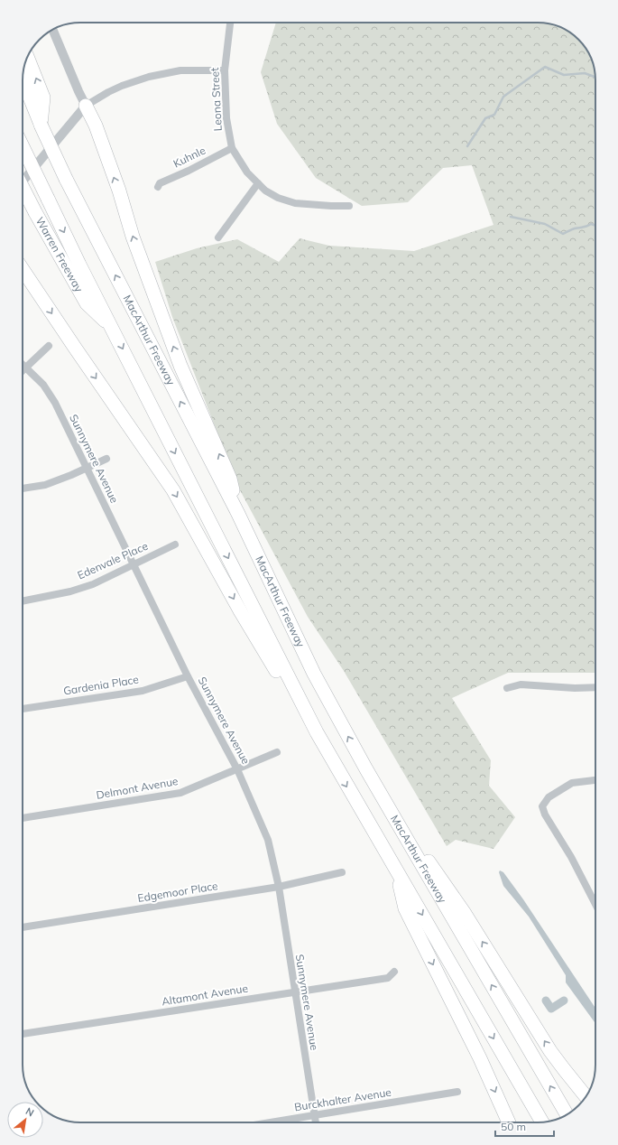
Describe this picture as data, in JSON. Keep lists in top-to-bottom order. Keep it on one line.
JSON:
{"streets":{"highway":["Warren Freeway","MacArthur Freeway"],"street":["Leona Street","Kuhnle","Sunnymere Avenue","Edenvale Place","Gardenia Place","Delmont Avenue","Edgemoor Place","Altamont Avenue","Burckhalter Avenue"]},"crossings":[["Leona Street","Kuhnle"],["Sunnymere Avenue","Edenvale Place"],["Sunnymere Avenue","Gardenia Place"],["Sunnymere Avenue","Delmont Avenue"],["Sunnymere Avenue","Edgemoor Place"],["Sunnymere Avenue","Altamont Avenue"],["Sunnymere Avenue","Burckhalter Avenue"]],"scale_bar":"50 m","north":"top right"}
